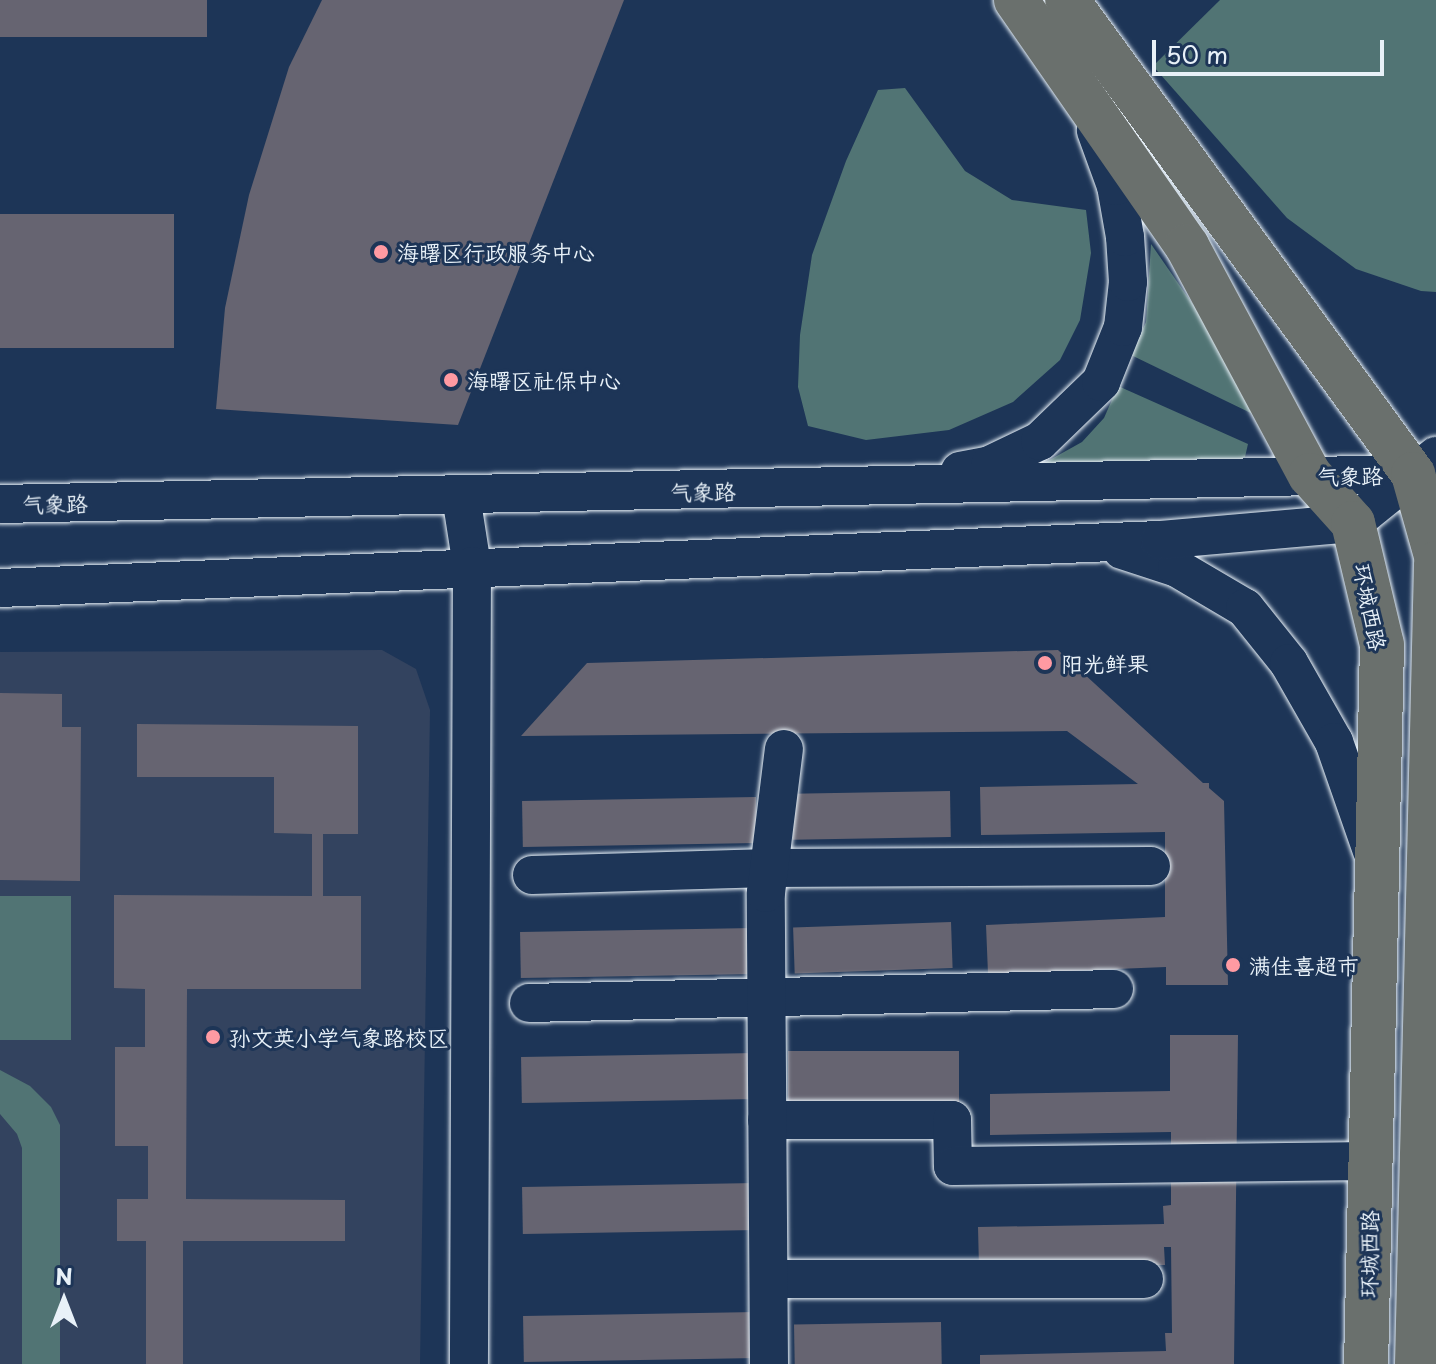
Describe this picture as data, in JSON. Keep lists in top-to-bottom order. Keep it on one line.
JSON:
{"streets":{"main road":["环城西路"],"street":["气象路"]},"crossings":[["气象路","环城西路"]],"places":["海曙区行政服务中心","海曙区社保中心","阳光鲜果","满佳喜超市","孙文英小学气象路校区"],"scale_bar":"50 m","north":"top"}
